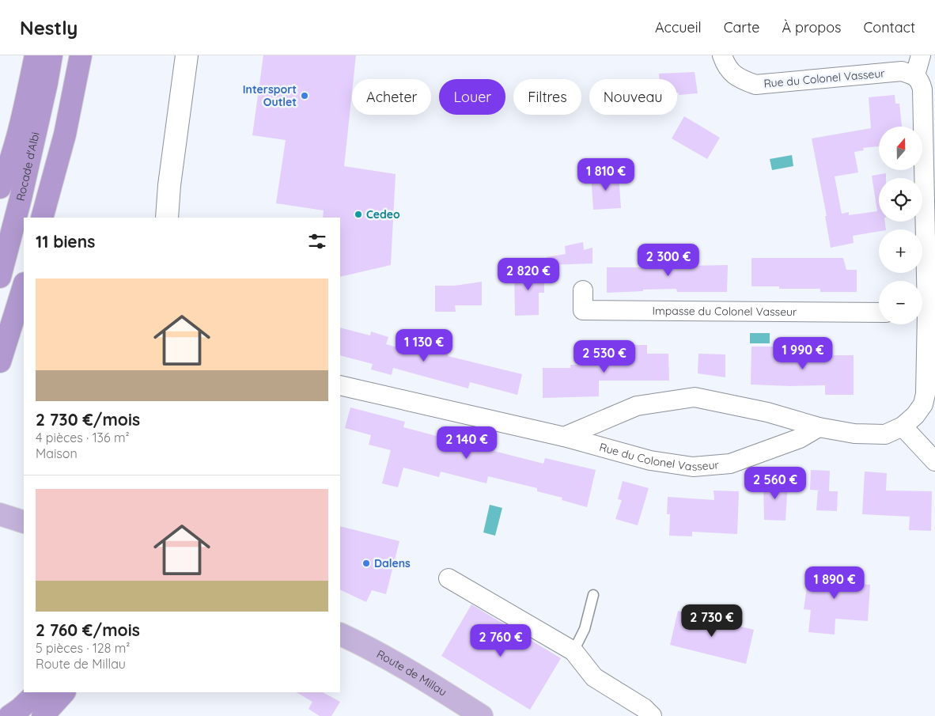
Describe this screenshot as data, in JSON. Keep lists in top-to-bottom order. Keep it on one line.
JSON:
{"streets":{"highway":["Rocade d'Albi"],"main road":["Route de Millau"],"street":["Rue du Colonel Vasseur","Impasse du Colonel Vasseur"]},"places":["Intersport Outlet","Cedeo","Dalens"],"north":"top","page":{"header":"Nestly","nav":["Accueil","Carte","À propos","Contact"],"chip":["Acheter","Louer","Filtres","Nouveau"],"map_buttons":["+","−"],"price":["1 810 €","2 300 €","2 820 €","1 130 €","1 990 €","2 530 €","2 140 €","2 560 €","1 890 €","2 730 €","2 760 €"],"heading":"11 biens","list":[{"name":"2 730 €/mois","note":"4 pièces · 136 m² · Maison"},{"name":"2 760 €/mois","note":"5 pièces · 128 m² · Route de Millau"}]}}
